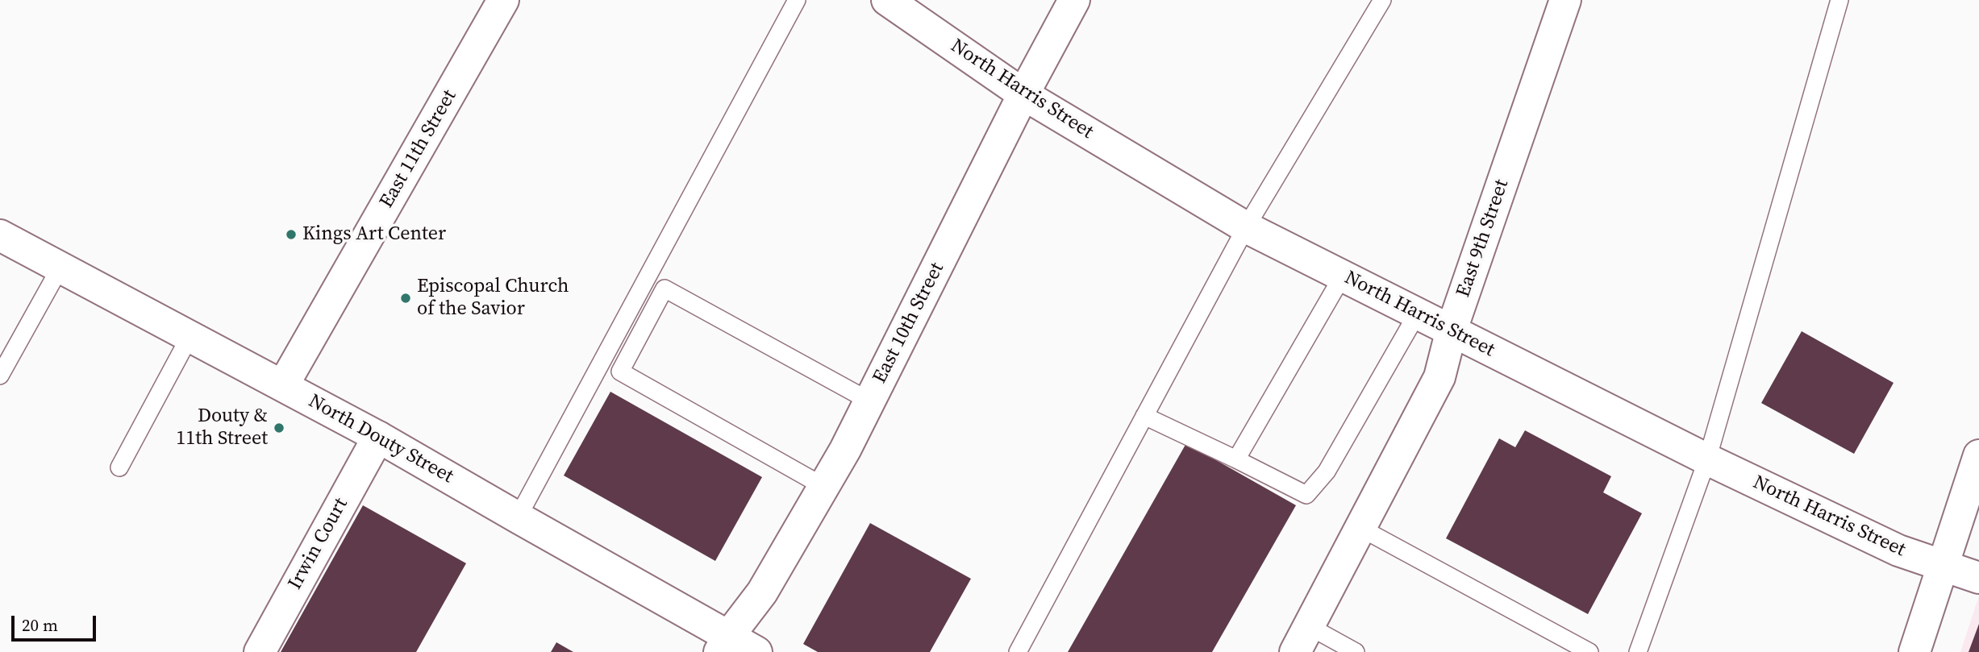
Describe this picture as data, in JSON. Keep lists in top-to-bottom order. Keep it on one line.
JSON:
{"streets":{"street":["North Harris Street","East 11th Street","East 9th Street","East 10th Street","North Douty Street","Irwin Court"]},"crossings":[["North Harris Street","East 9th Street"],["North Harris Street","East 10th Street"],["East 11th Street","North Douty Street"],["East 10th Street","North Douty Street"],["North Douty Street","Irwin Court"]],"places":["Kings Art Center","Episcopal Church of the Savior","Douty & 11th Street"],"scale_bar":"20 m"}
